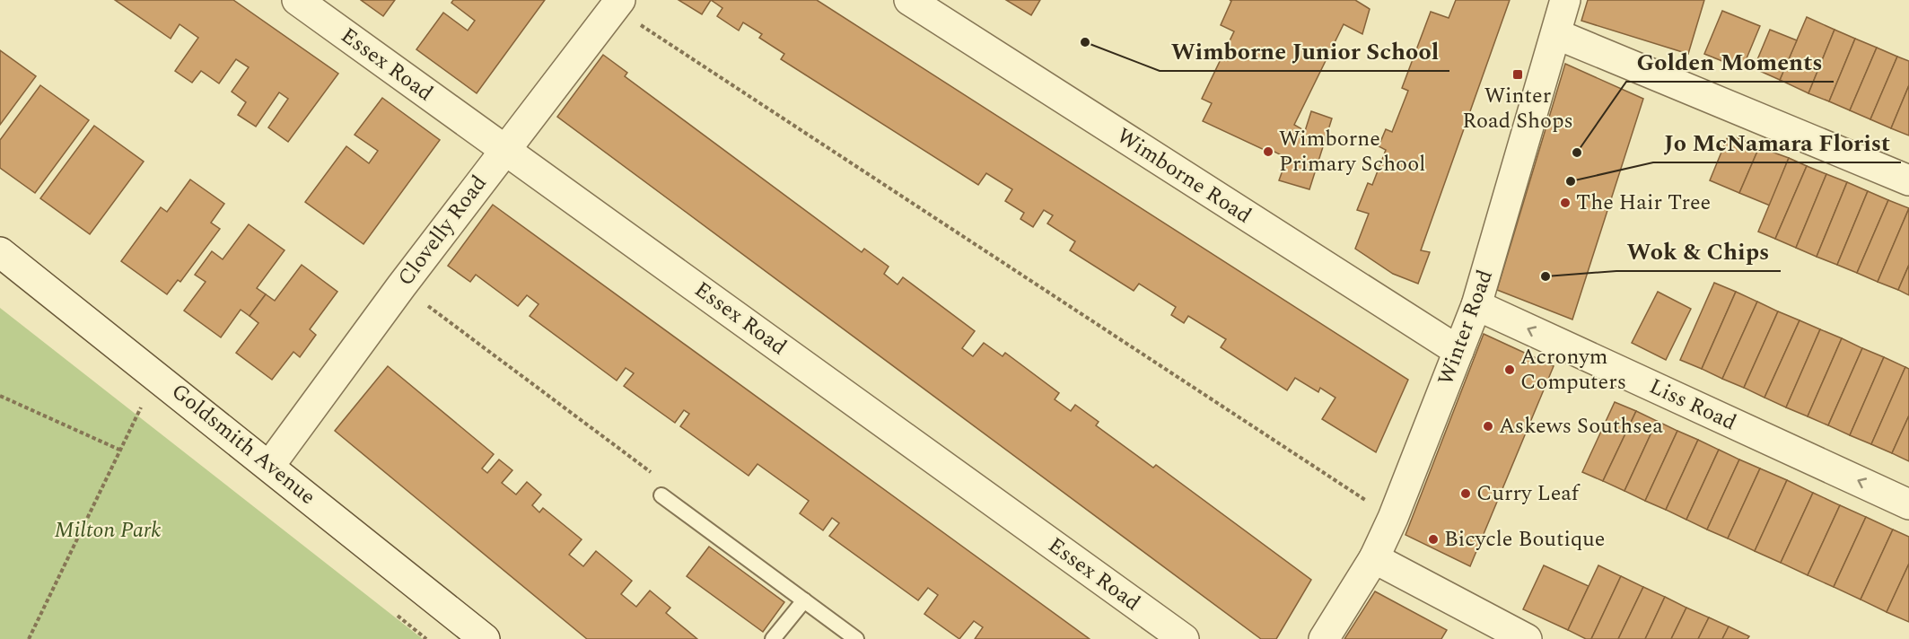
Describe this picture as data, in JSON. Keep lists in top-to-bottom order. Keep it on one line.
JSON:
{"streets":{"street":["Essex Road","Wimborne Road","Clovelly Road","Winter Road","Liss Road","Goldsmith Avenue"]},"crossings":[["Essex Road","Clovelly Road"],["Wimborne Road","Winter Road"],["Clovelly Road","Goldsmith Avenue"],["Winter Road","Liss Road"]],"one_way":["Liss Road"],"parks":["Milton Park"],"places":{"other":["Wimborne Junior School","Wimborne Primary School","Golden Moments","Jo McNamara Florist","The Hair Tree","Wok & Chips","Acronym Computers","Askews Southsea","Curry Leaf","Bicycle Boutique"],"transit":["Winter Road Shops"]}}
